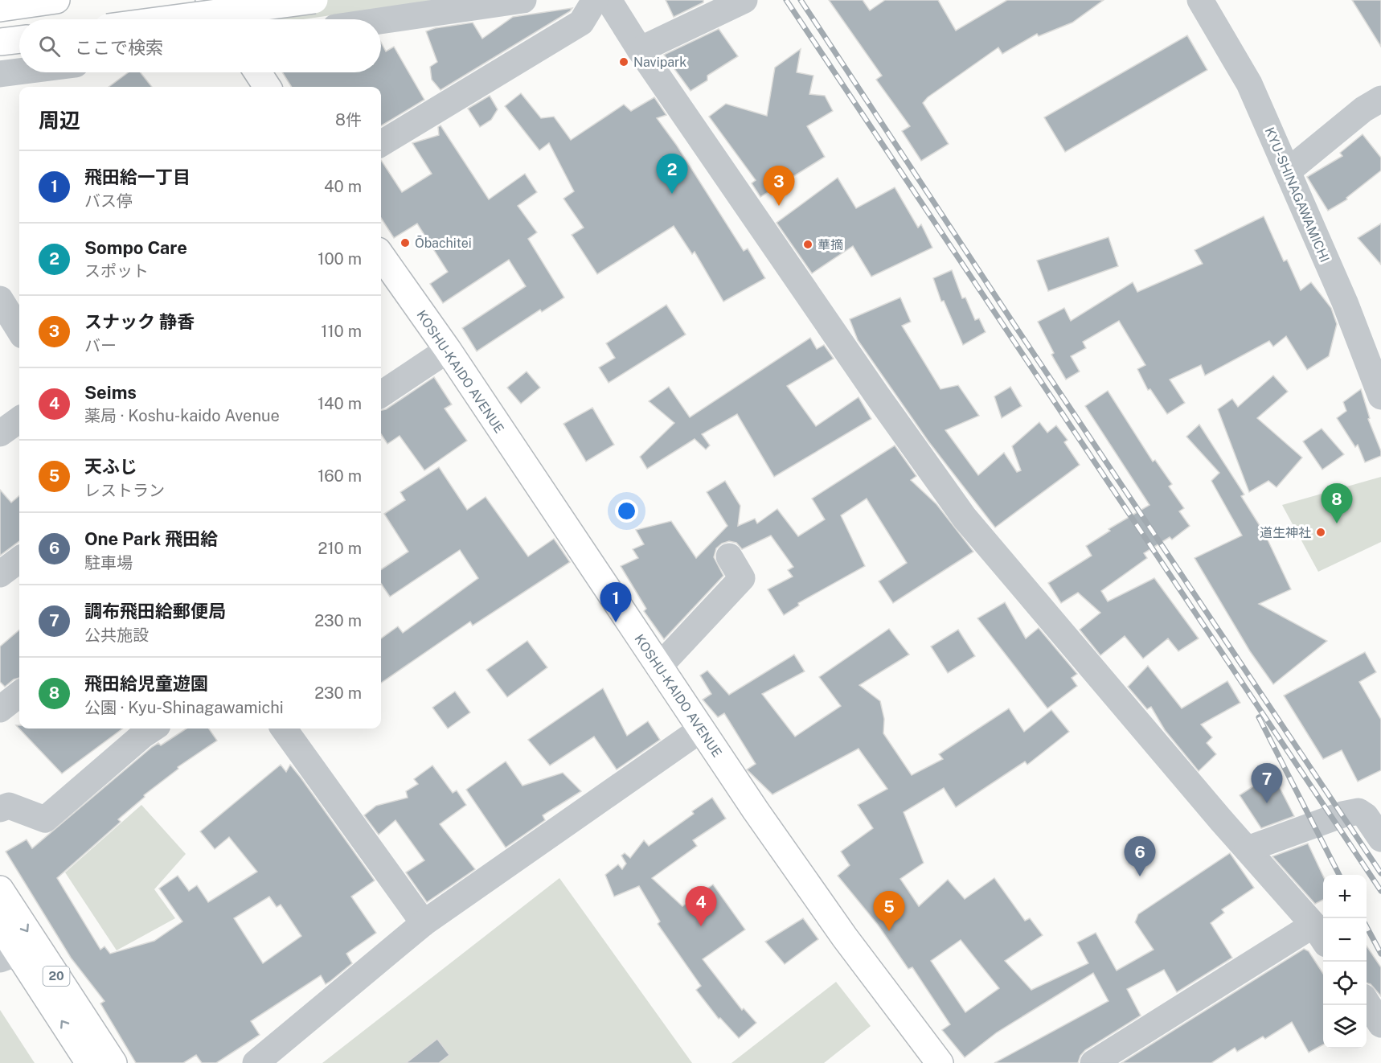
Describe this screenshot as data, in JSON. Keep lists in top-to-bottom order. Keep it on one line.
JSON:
{"streets":{"main road":["KOSHU-KAIDO AVENUE","20"],"street":["KYU-SHINAGAWAMICHI"]},"places":["Navipark","Ōbachitei","華摘","道生神社"],"page":{"search":"ここで検索","heading":["周辺","8件"],"list":[{"mark":"1","name":"飛田給一丁目","note":"バス停","value":"40 m"},{"mark":"2","name":"Sompo Care","note":"スポット","value":"100 m"},{"mark":"3","name":"スナック 静香","note":"バー","value":"110 m"},{"mark":"4","name":"Seims","note":"薬局 · Koshu-kaido Avenue","value":"140 m"},{"mark":"5","name":"天ふじ","note":"レストラン","value":"160 m"},{"mark":"6","name":"One Park 飛田給","note":"駐車場","value":"210 m"},{"mark":"7","name":"調布飛田給郵便局","note":"公共施設","value":"230 m"},{"mark":"8","name":"飛田給児童遊園","note":"公園 · Kyu-Shinagawamichi","value":"230 m"}],"pins":["2","3","8","1","7","6","4","5"],"map_buttons":["+","−"]}}
